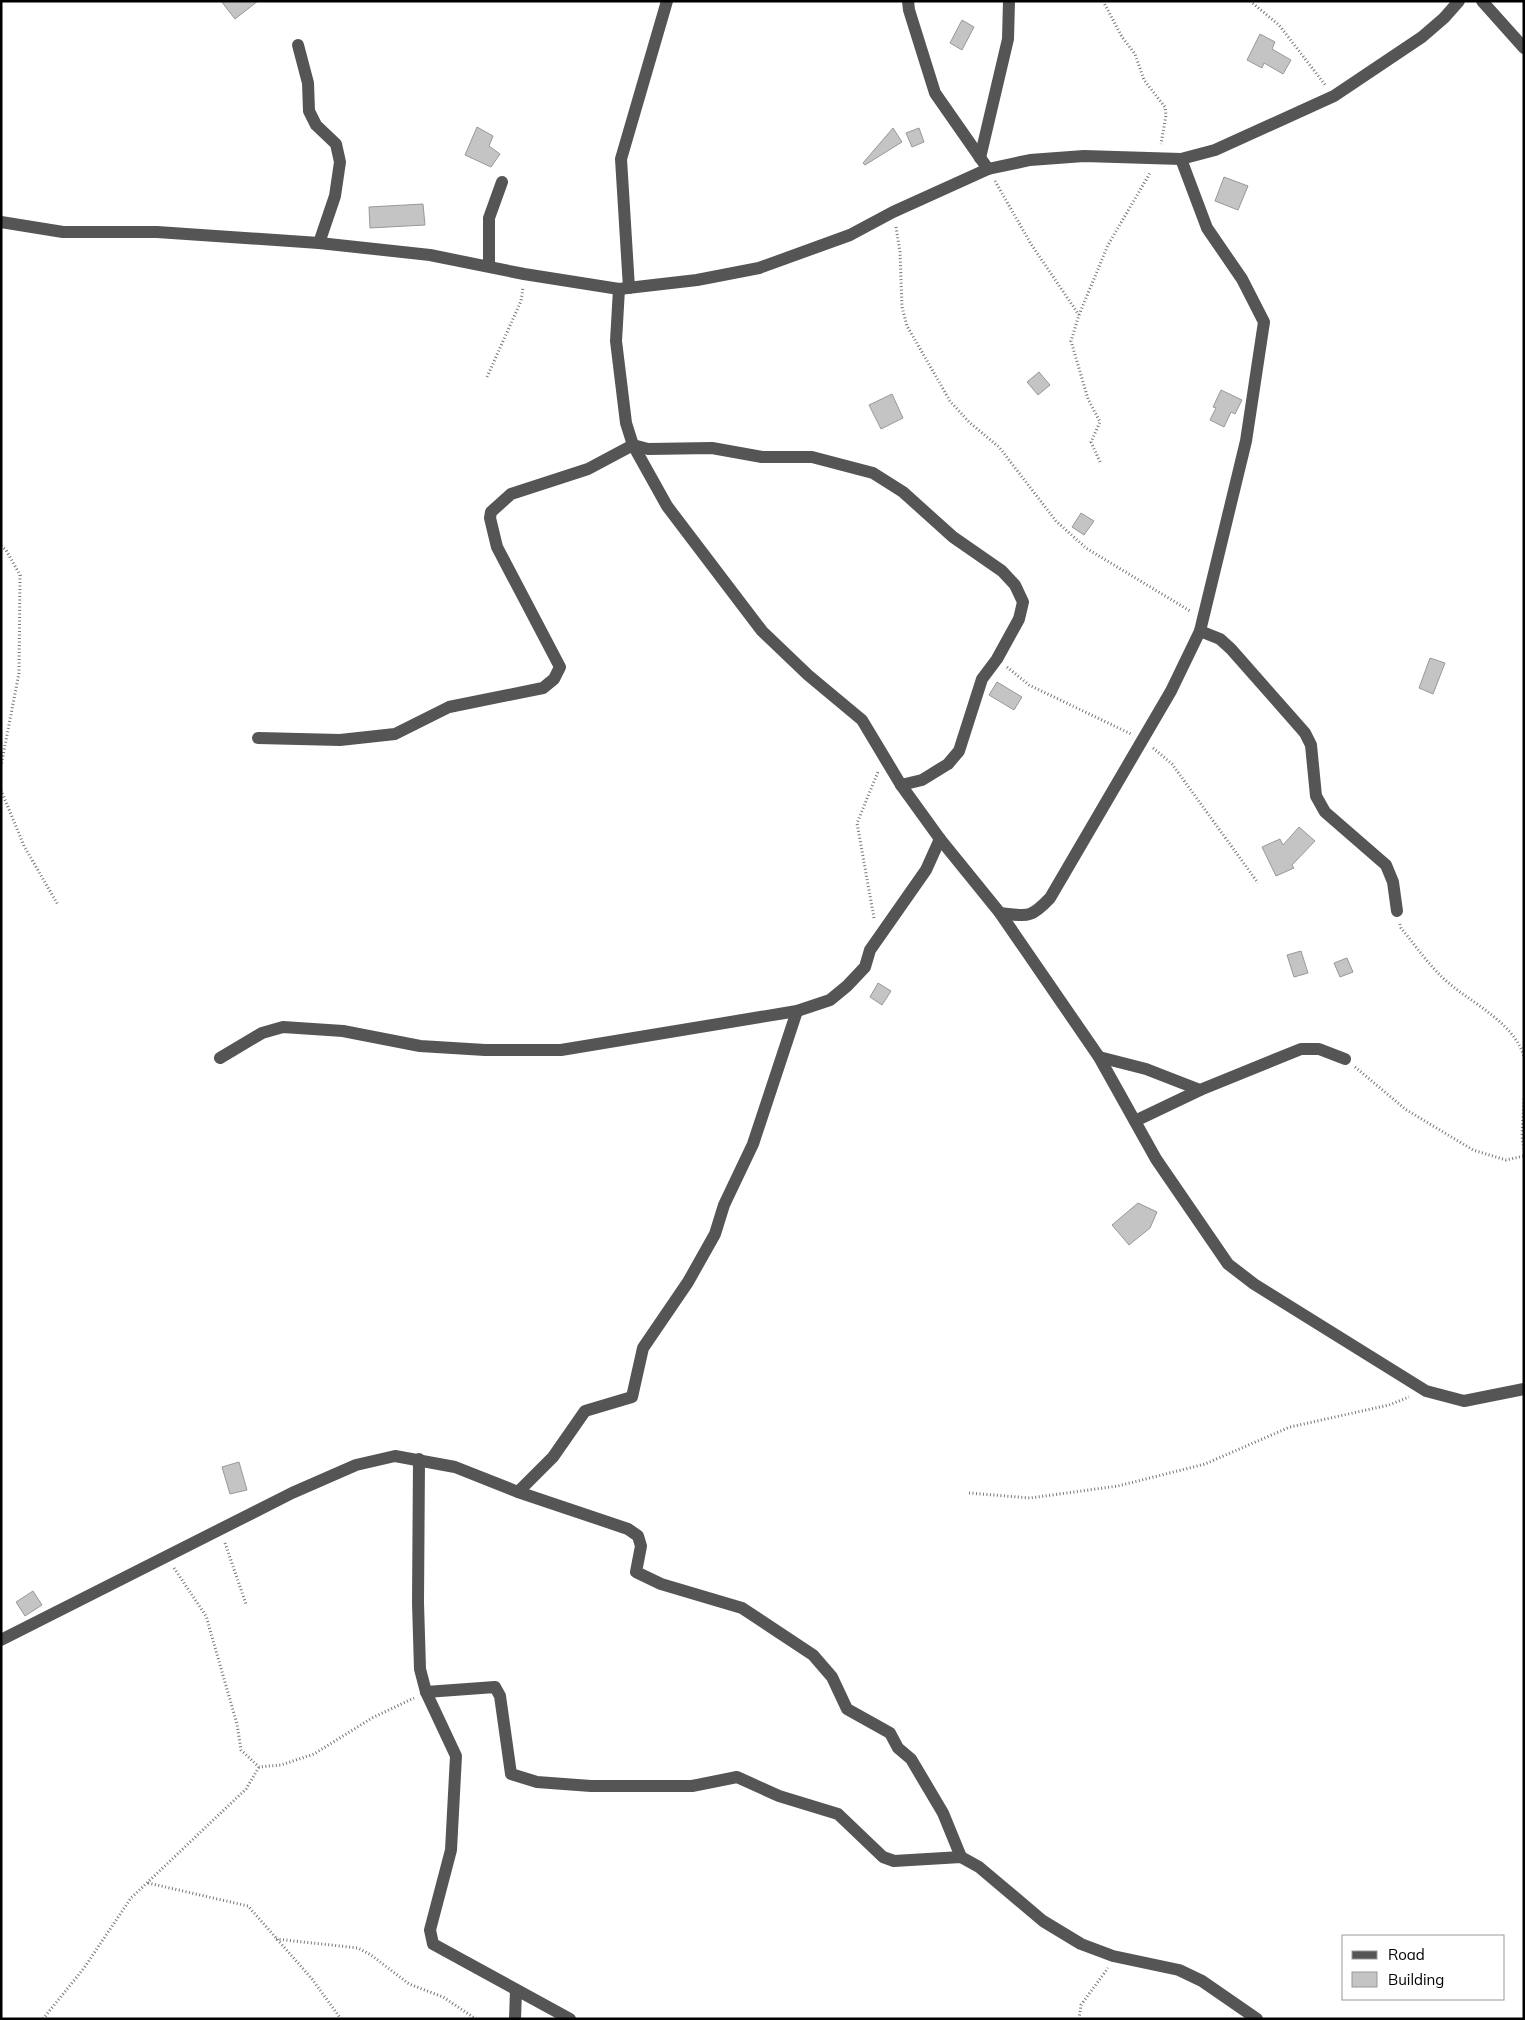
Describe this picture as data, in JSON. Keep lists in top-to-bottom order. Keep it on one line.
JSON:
{"legend":["Road","Building"]}
